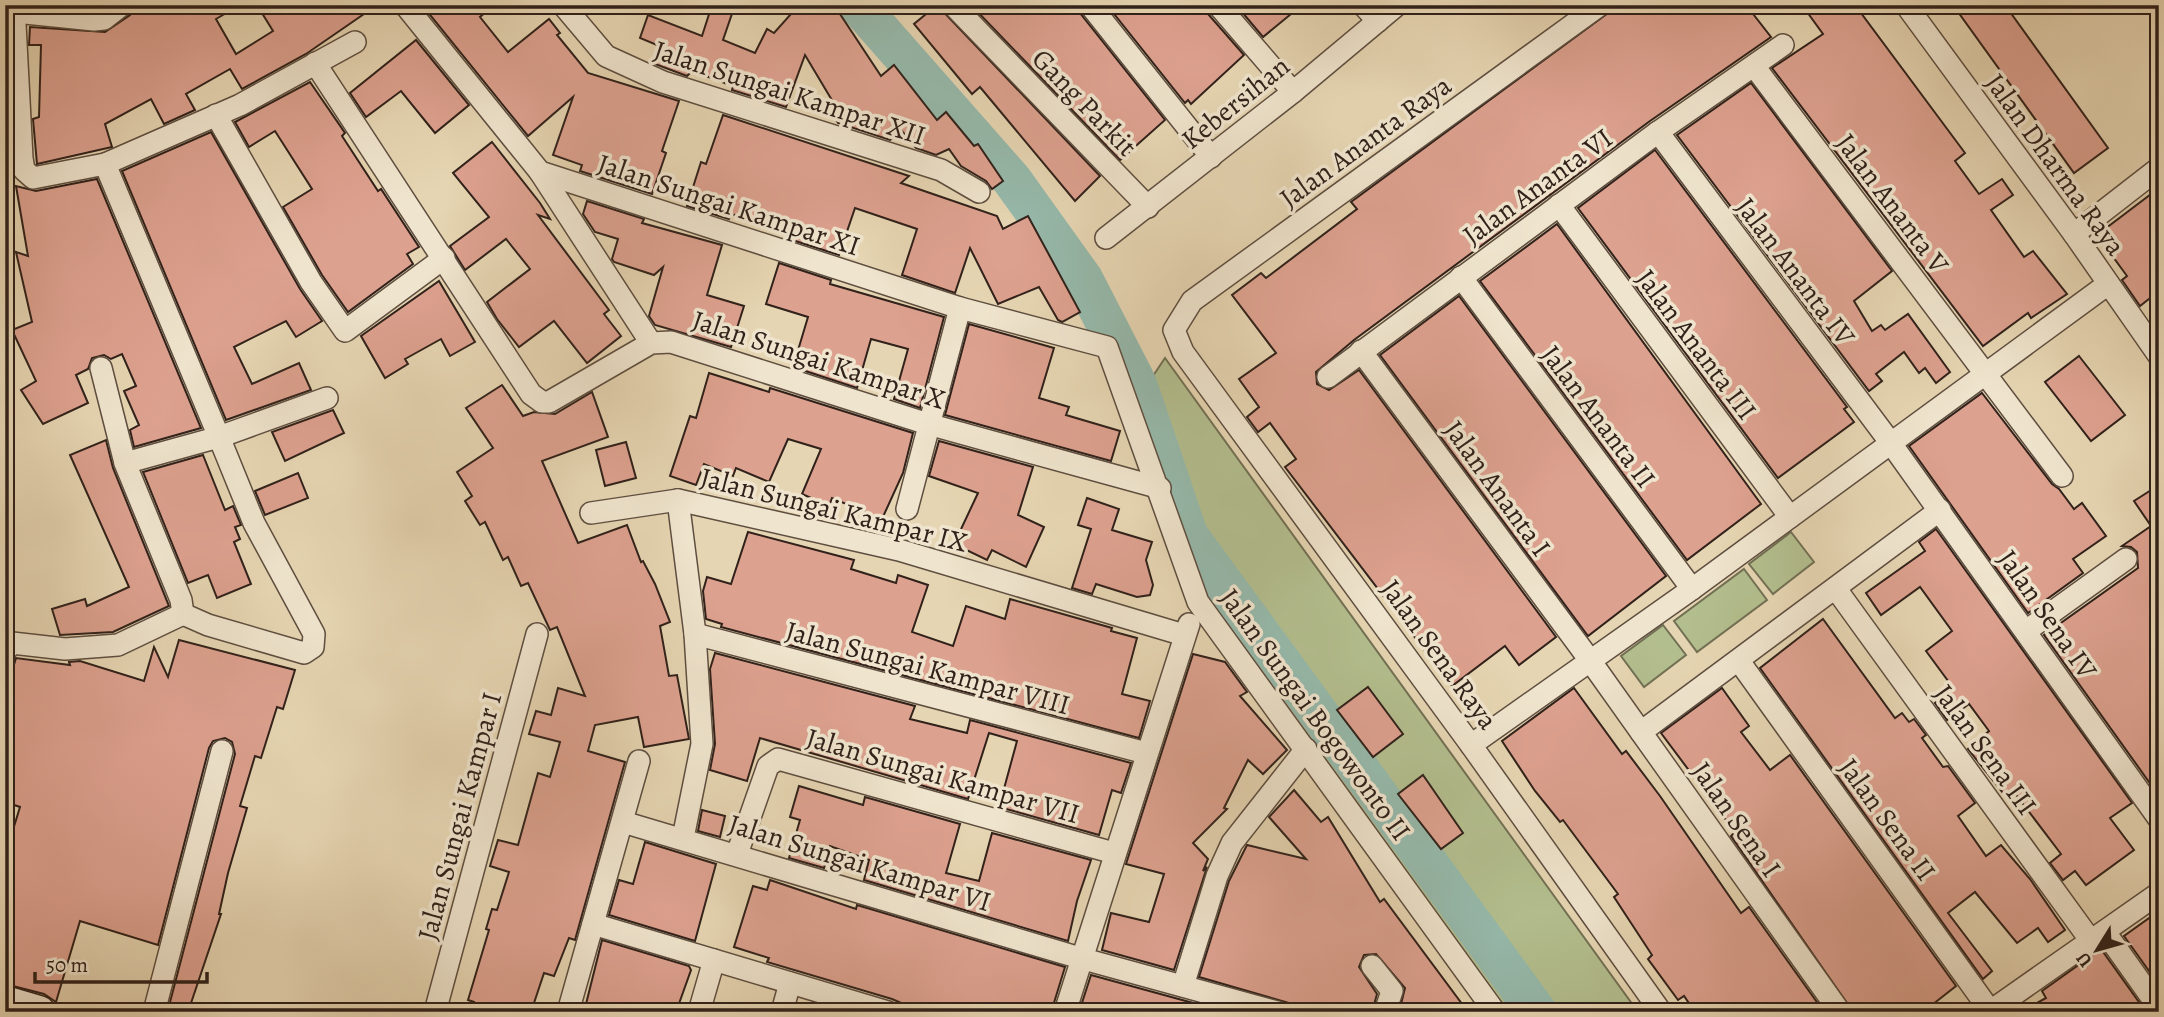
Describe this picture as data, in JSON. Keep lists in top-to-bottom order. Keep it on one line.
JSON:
{"streets":{"street":["Jalan Sungai Kampar XII","Gang Parkit","Kebersihan","Jalan Ananta Raya","Jalan Dharma Raya","Jalan Ananta VI","Jalan Ananta V","Jalan Sungai Kampar XI","Jalan Ananta IV","Jalan Ananta III","Jalan Sungai Kampar X","Jalan Ananta II","Jalan Ananta I","Jalan Sungai Kampar IX","Jalan Sena IV","Jalan Sena Raya","Jalan Sungai Kampar VIII","Jalan Sungai Bogowonto II","Jalan Sena III","Jalan Sungai Kampar VII","Jalan Sungai Kampar I","Jalan Sena I","Jalan Sena II","Jalan Sungai Kampar VI"]},"crossings":[["Gang Parkit","Kebersihan"],["Jalan Ananta Raya","Jalan Sena Raya"],["Jalan Ananta VI","Jalan Ananta V"],["Jalan Ananta VI","Jalan Ananta IV"],["Jalan Ananta VI","Jalan Ananta III"],["Jalan Ananta VI","Jalan Ananta II"],["Jalan Ananta VI","Jalan Ananta I"],["Jalan Sungai Kampar XI","Jalan Sungai Bogowonto II"],["Jalan Ananta IV","Jalan Sena IV"],["Jalan Sungai Kampar X","Jalan Sungai Bogowonto II"],["Jalan Ananta I","Jalan Sena I"],["Jalan Sungai Kampar IX","Jalan Sungai Kampar VIII"],["Jalan Sungai Kampar IX","Jalan Sungai Kampar VI"],["Jalan Sungai Kampar VII","Jalan Sungai Kampar VI"]],"scale_bar":"50 m","north":"bottom left"}
